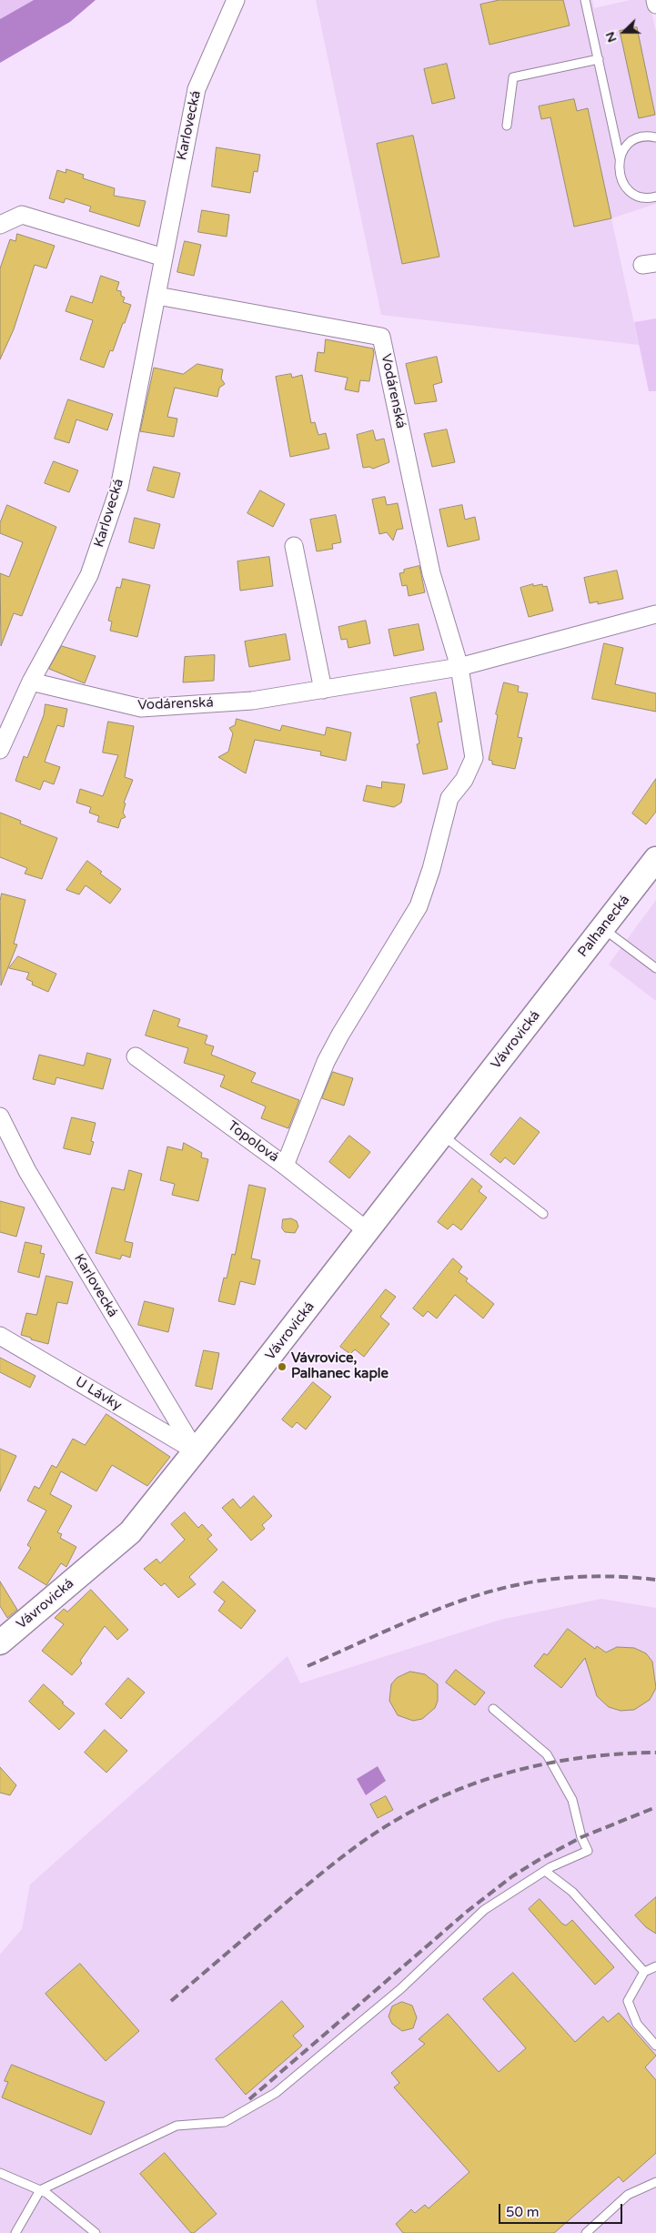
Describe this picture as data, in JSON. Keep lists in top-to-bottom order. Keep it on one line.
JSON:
{"streets":{"street":["Karlovecká","Vodárenská","Palhanecká","Vávrovická","Topolová","U Lávky"]},"crossings":[["Karlovecká","Vodárenská"],["Karlovecká","Vávrovická"],["Karlovecká","U Lávky"],["Vodárenská","Topolová"],["Palhanecká","Vávrovická"],["Vávrovická","Topolová"],["Vávrovická","U Lávky"]],"places":["Vávrovice, Palhanec kaple"],"scale_bar":"50 m","north":"left"}
